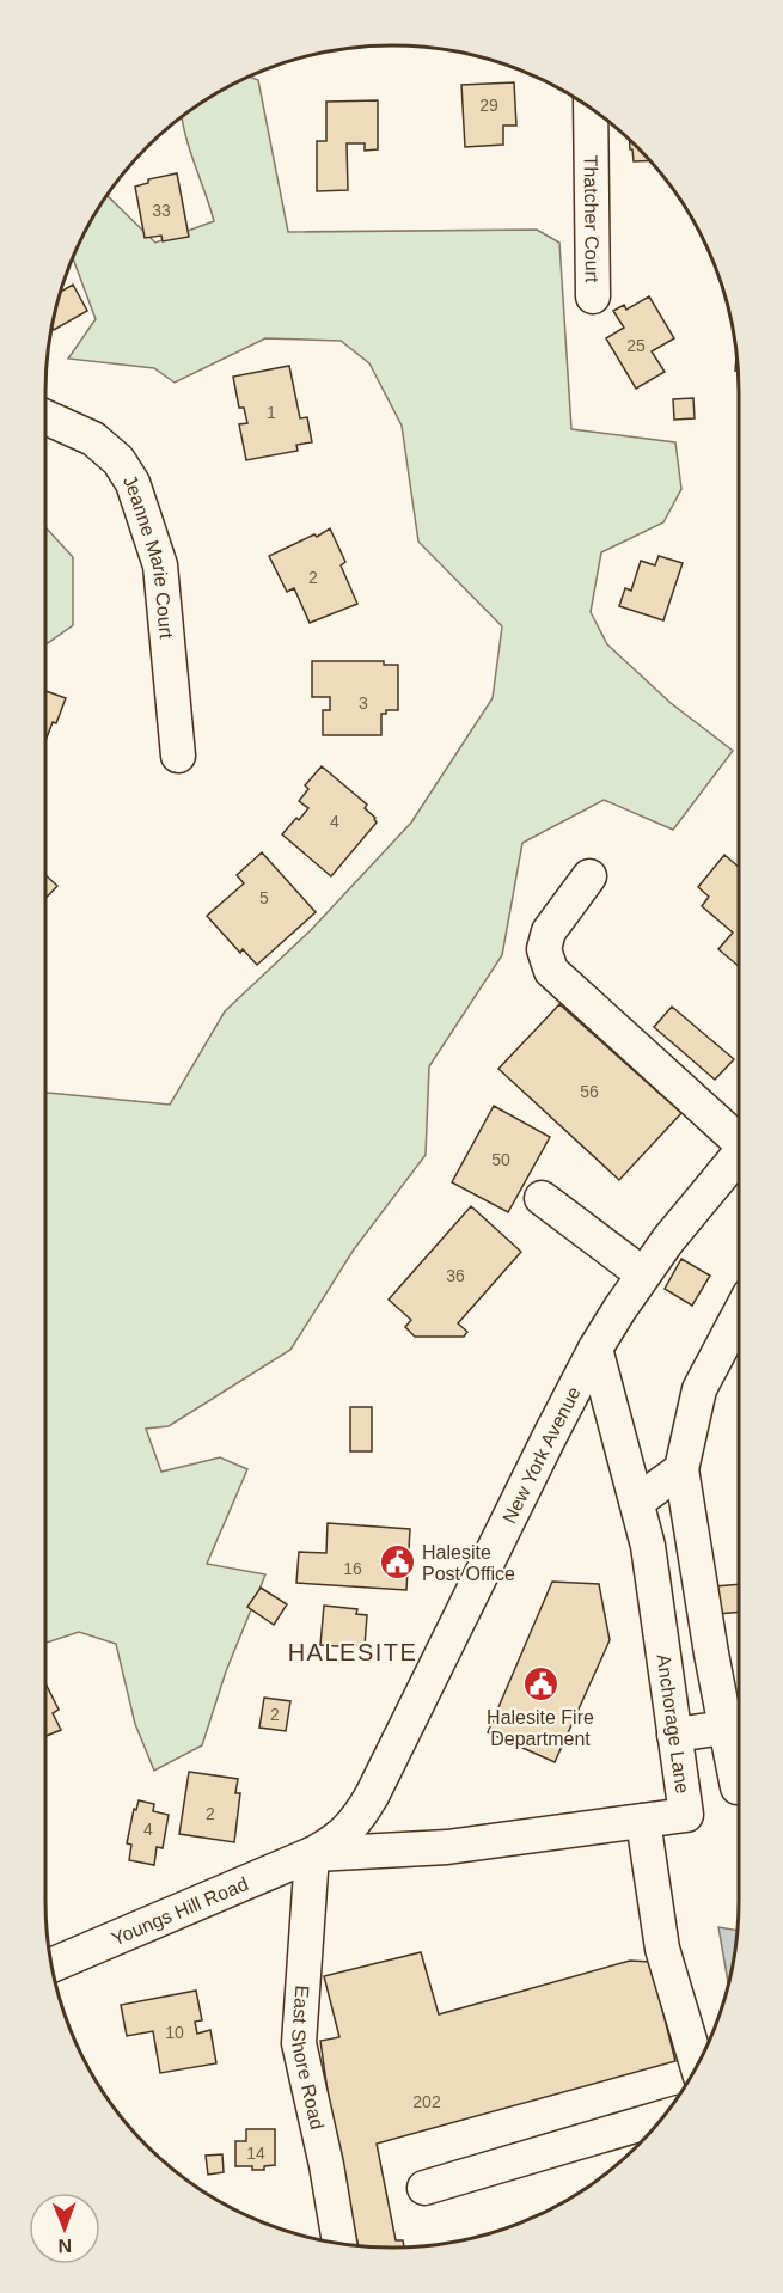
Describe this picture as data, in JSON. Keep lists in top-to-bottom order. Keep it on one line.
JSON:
{"streets":{"street":["Thatcher Court","Jeanne Marie Court","New York Avenue","Anchorage Lane","Youngs Hill Road","East Shore Road"]},"crossings":[["New York Avenue","Anchorage Lane"],["New York Avenue","Youngs Hill Road"],["New York Avenue","East Shore Road"],["Anchorage Lane","Youngs Hill Road"],["Anchorage Lane","East Shore Road"],["Youngs Hill Road","East Shore Road"]],"districts":["HALESITE"],"places":{"public building":["Halesite Post Office","Halesite Fire Department"]},"house_numbers":["29","33","25","1","2","3","4","5","56","50","36","16","2","2","4","10","202","14"],"north":"bottom"}
